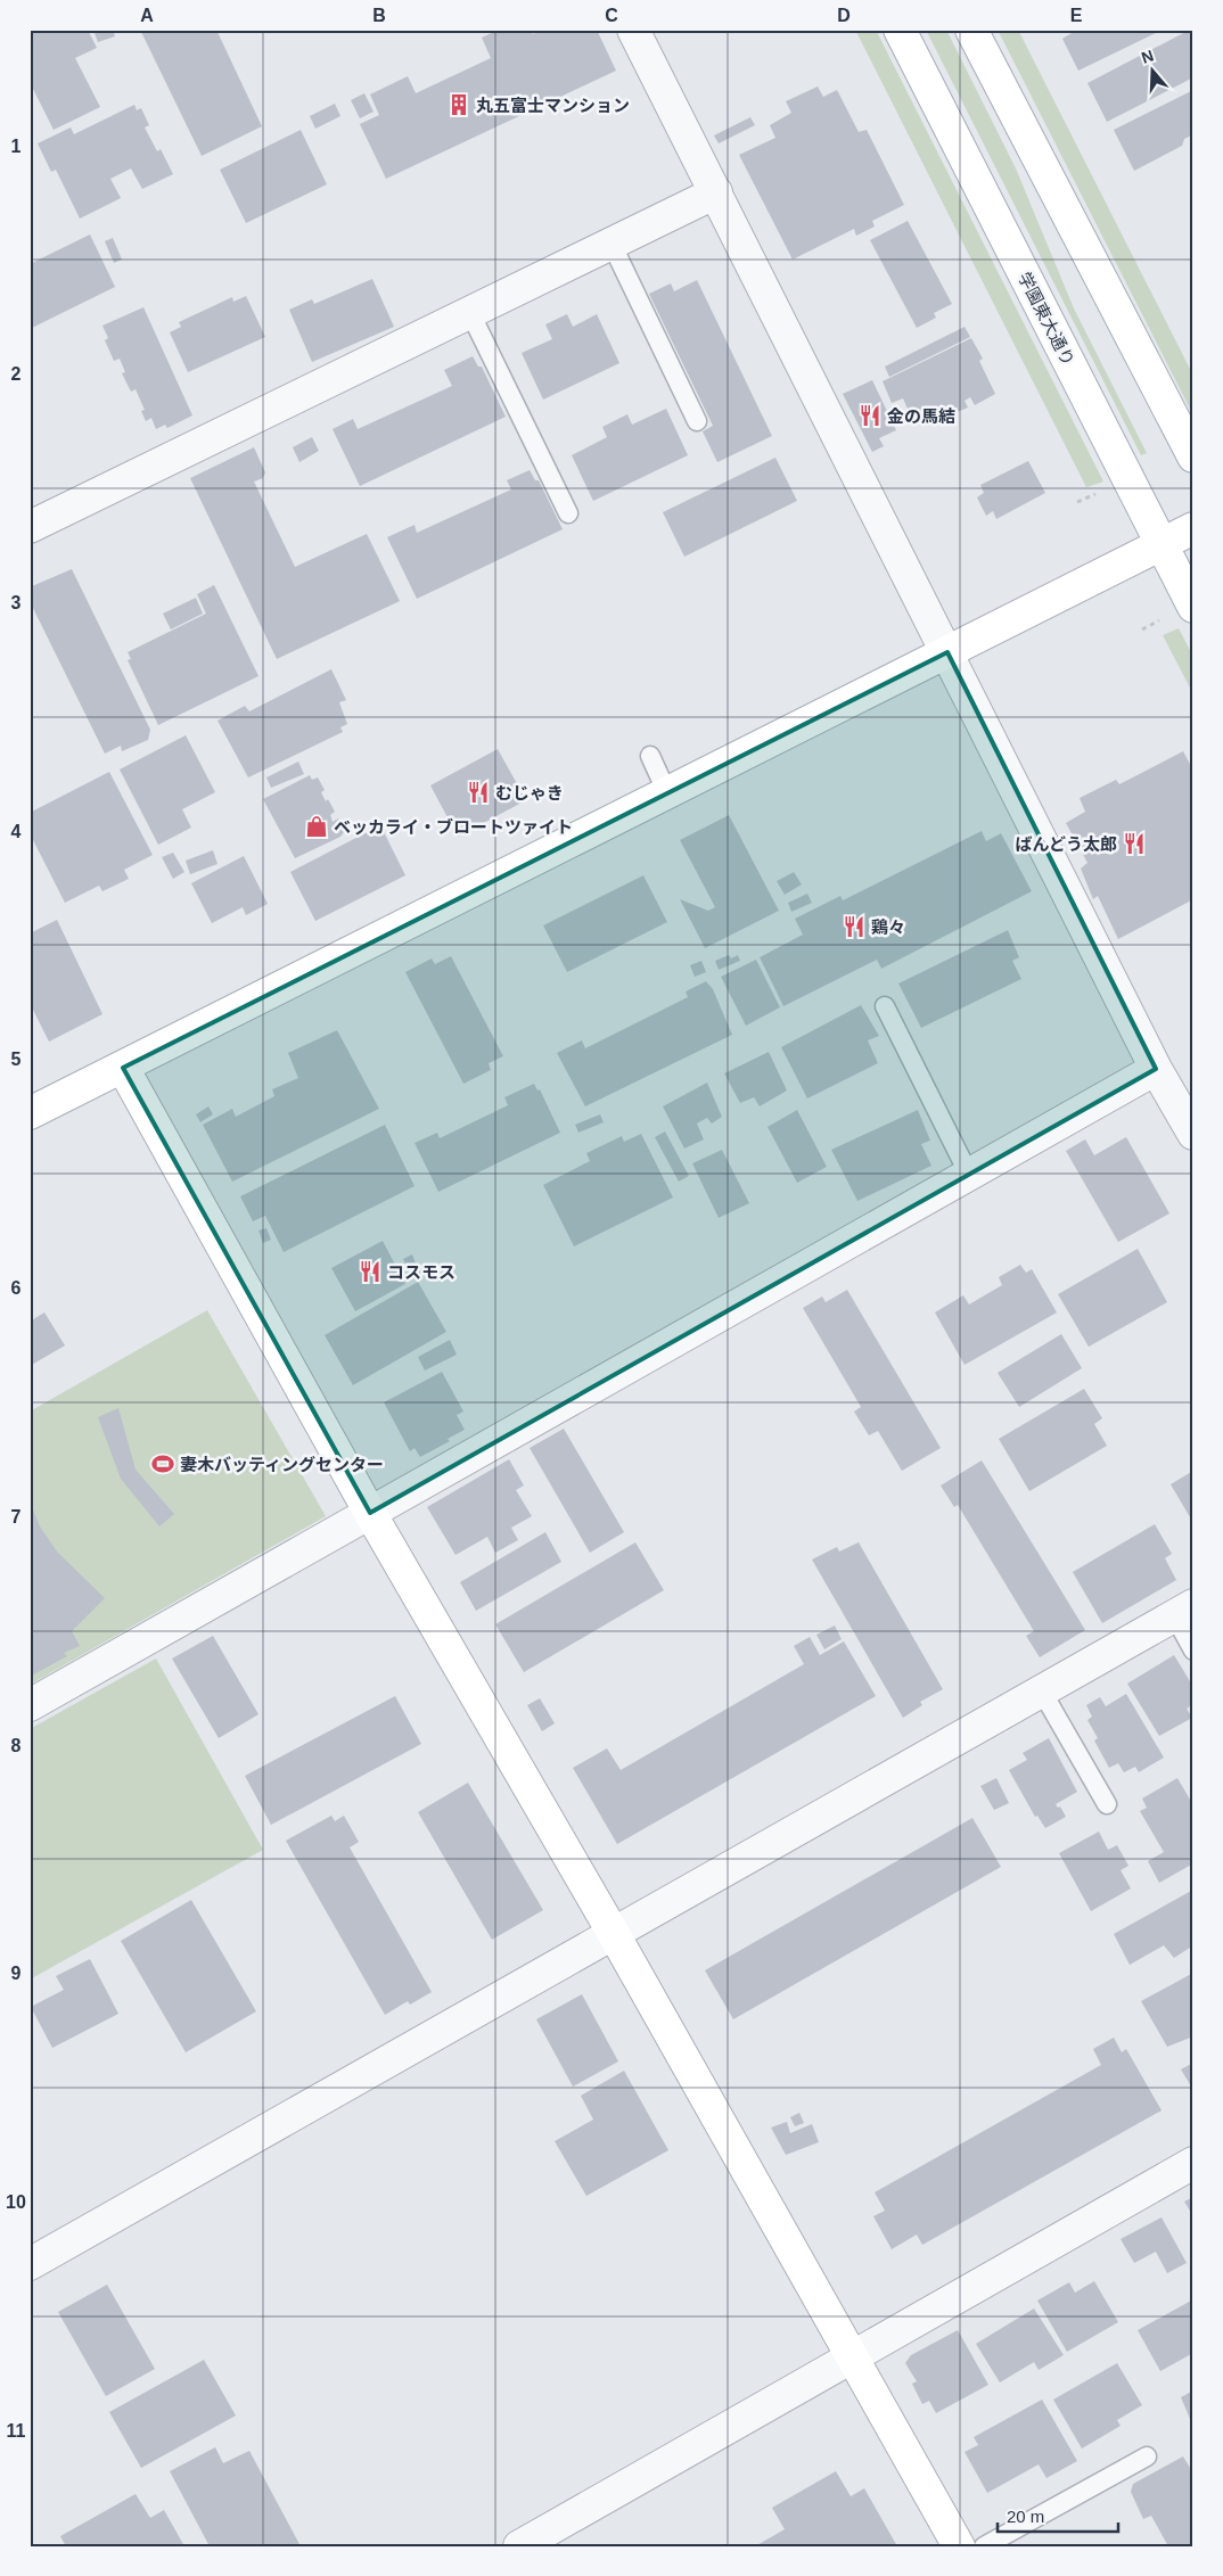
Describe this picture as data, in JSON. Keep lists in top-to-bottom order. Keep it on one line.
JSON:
{"streets":{"street":["学園東大通り"]},"places":{"building":["丸五富士マンション"],"restaurant":["金の馬結","むじゃき","ばんどう太郎","鶏々","コスモス"],"shop":["ベッカライ・ブロートツァイト"],"sports":["妻木バッティングセンター"]},"scale_bar":"20 m","north":"top","grid":{"columns":["A","B","C","D","E"],"rows":["1","2","3","4","5","6","7","8","9","10","11"]}}
